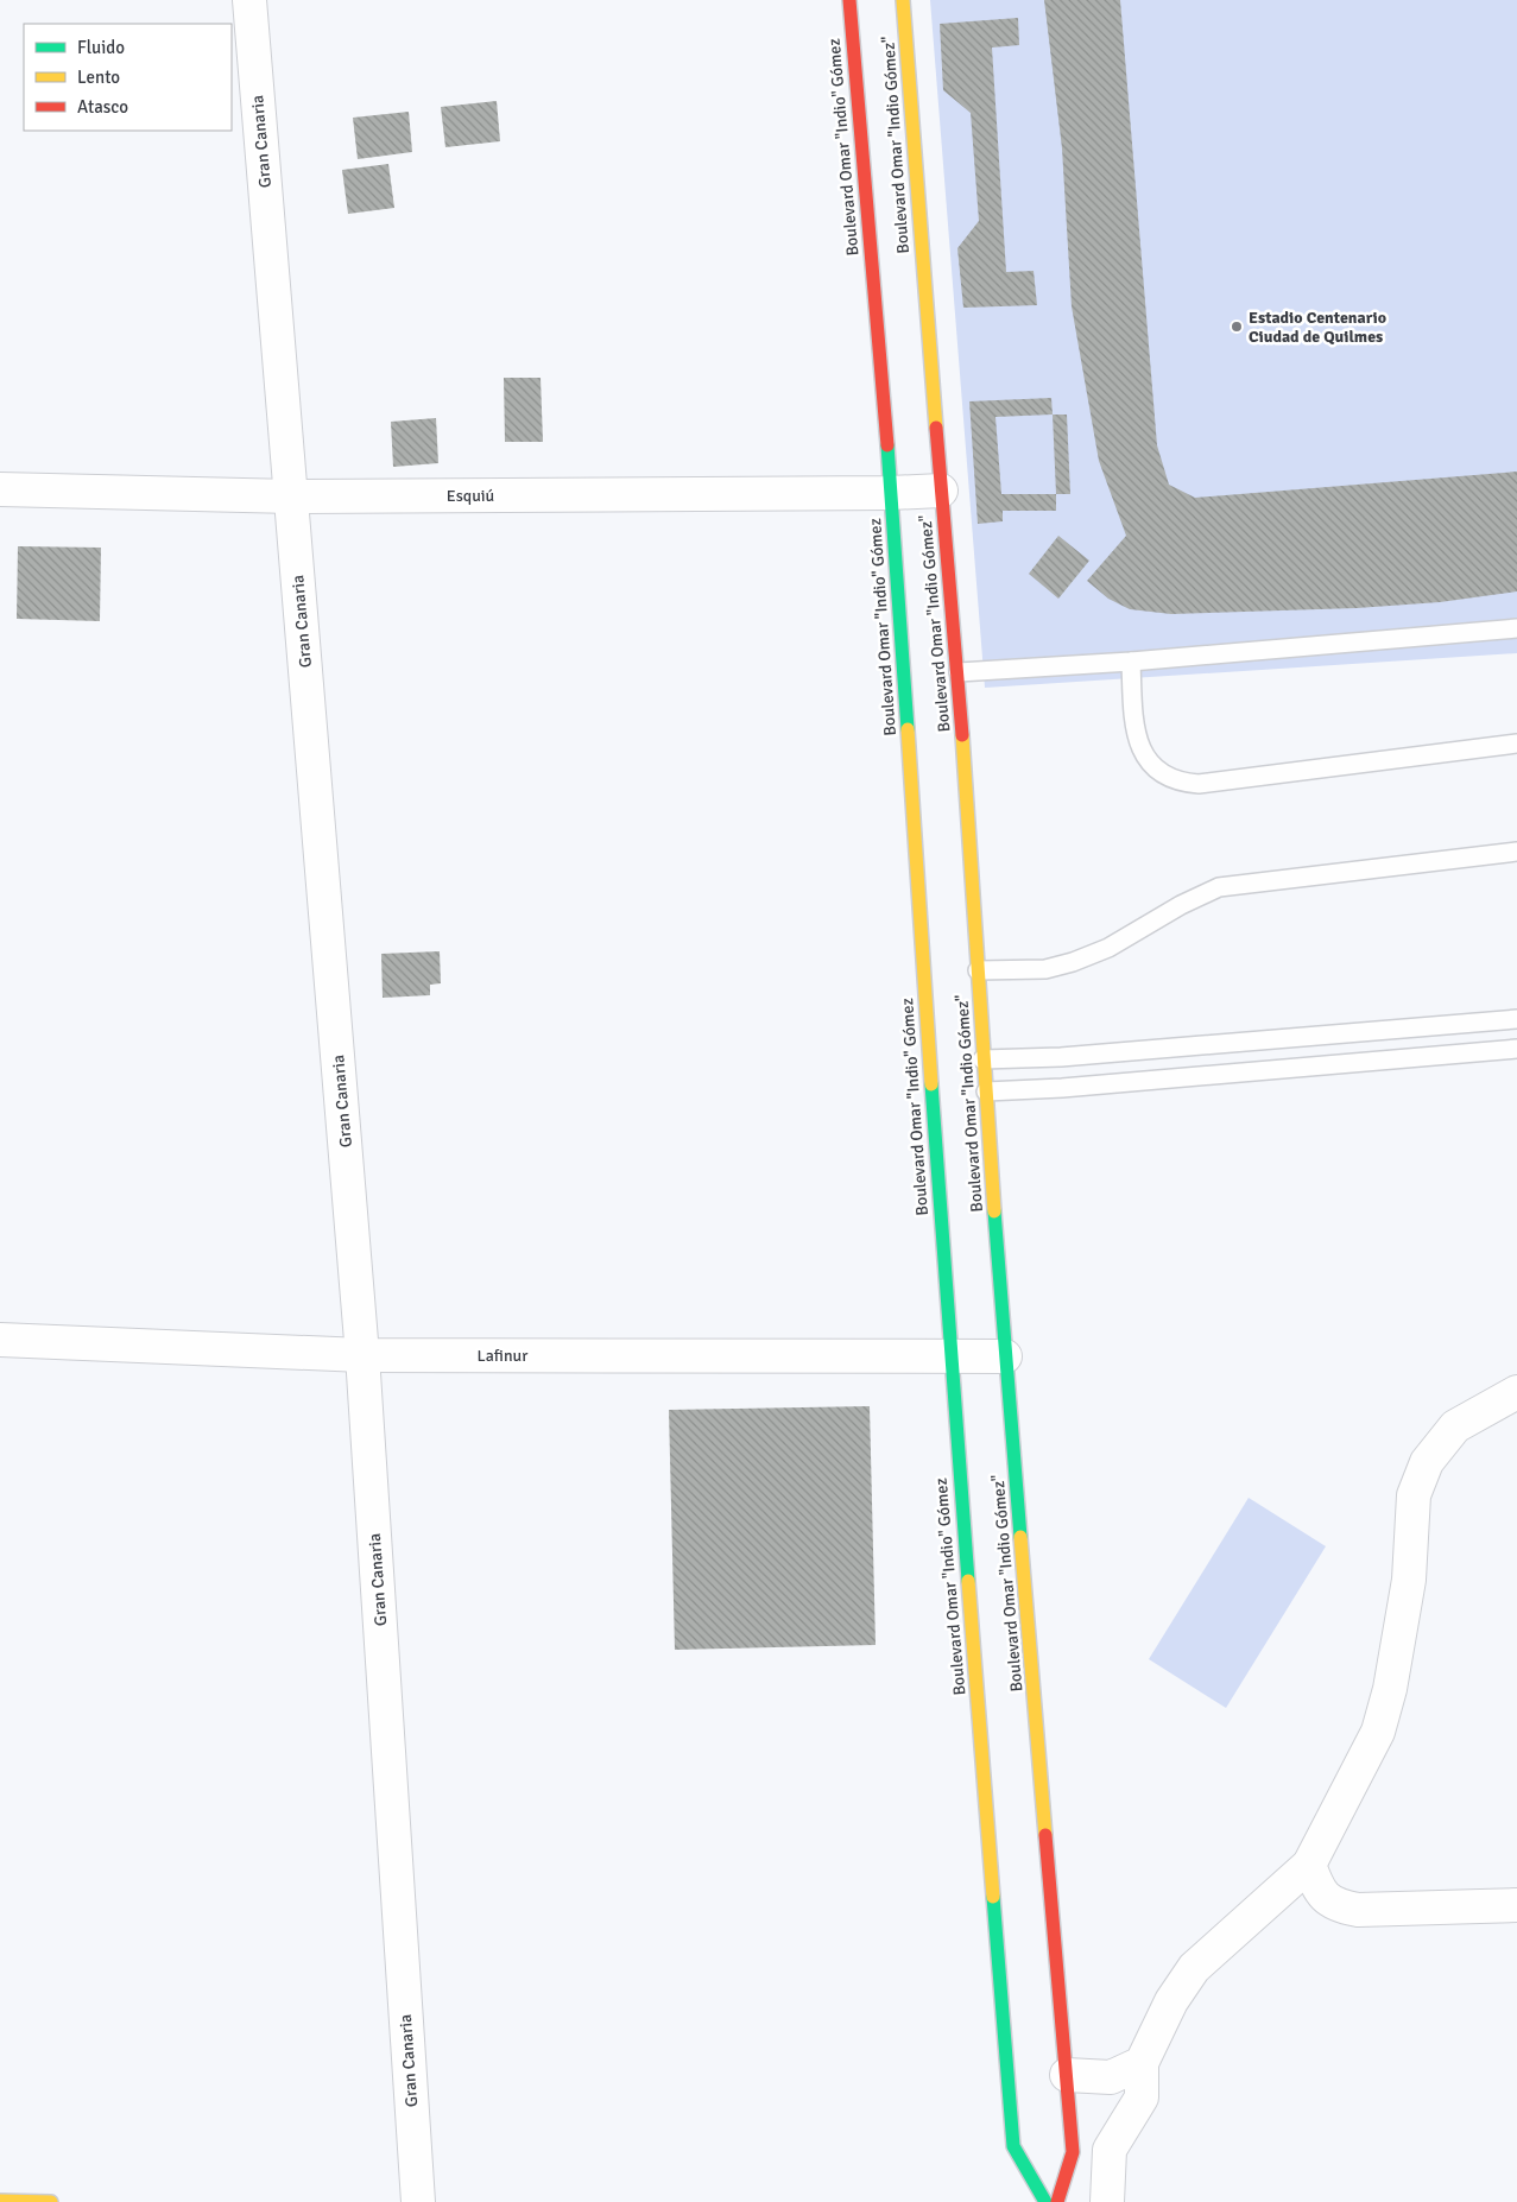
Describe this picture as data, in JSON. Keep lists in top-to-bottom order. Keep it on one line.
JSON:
{"streets":{"main road":["Boulevard Omar \"Indio Gómez\"","Boulevard Omar \"Indio\" Gómez"],"street":["Gran Canaria","Esquiú","Lafinur"]},"crossings":[["Gran Canaria","Esquiú"],["Gran Canaria","Lafinur"],["Boulevard Omar \"Indio Gómez\"","Esquiú"],["Boulevard Omar \"Indio Gómez\"","Lafinur"],["Boulevard Omar \"Indio\" Gómez","Esquiú"],["Boulevard Omar \"Indio\" Gómez","Lafinur"]],"places":["Estadio Centenario Ciudad de Quilmes"],"legend":["Fluido","Lento","Atasco"]}
